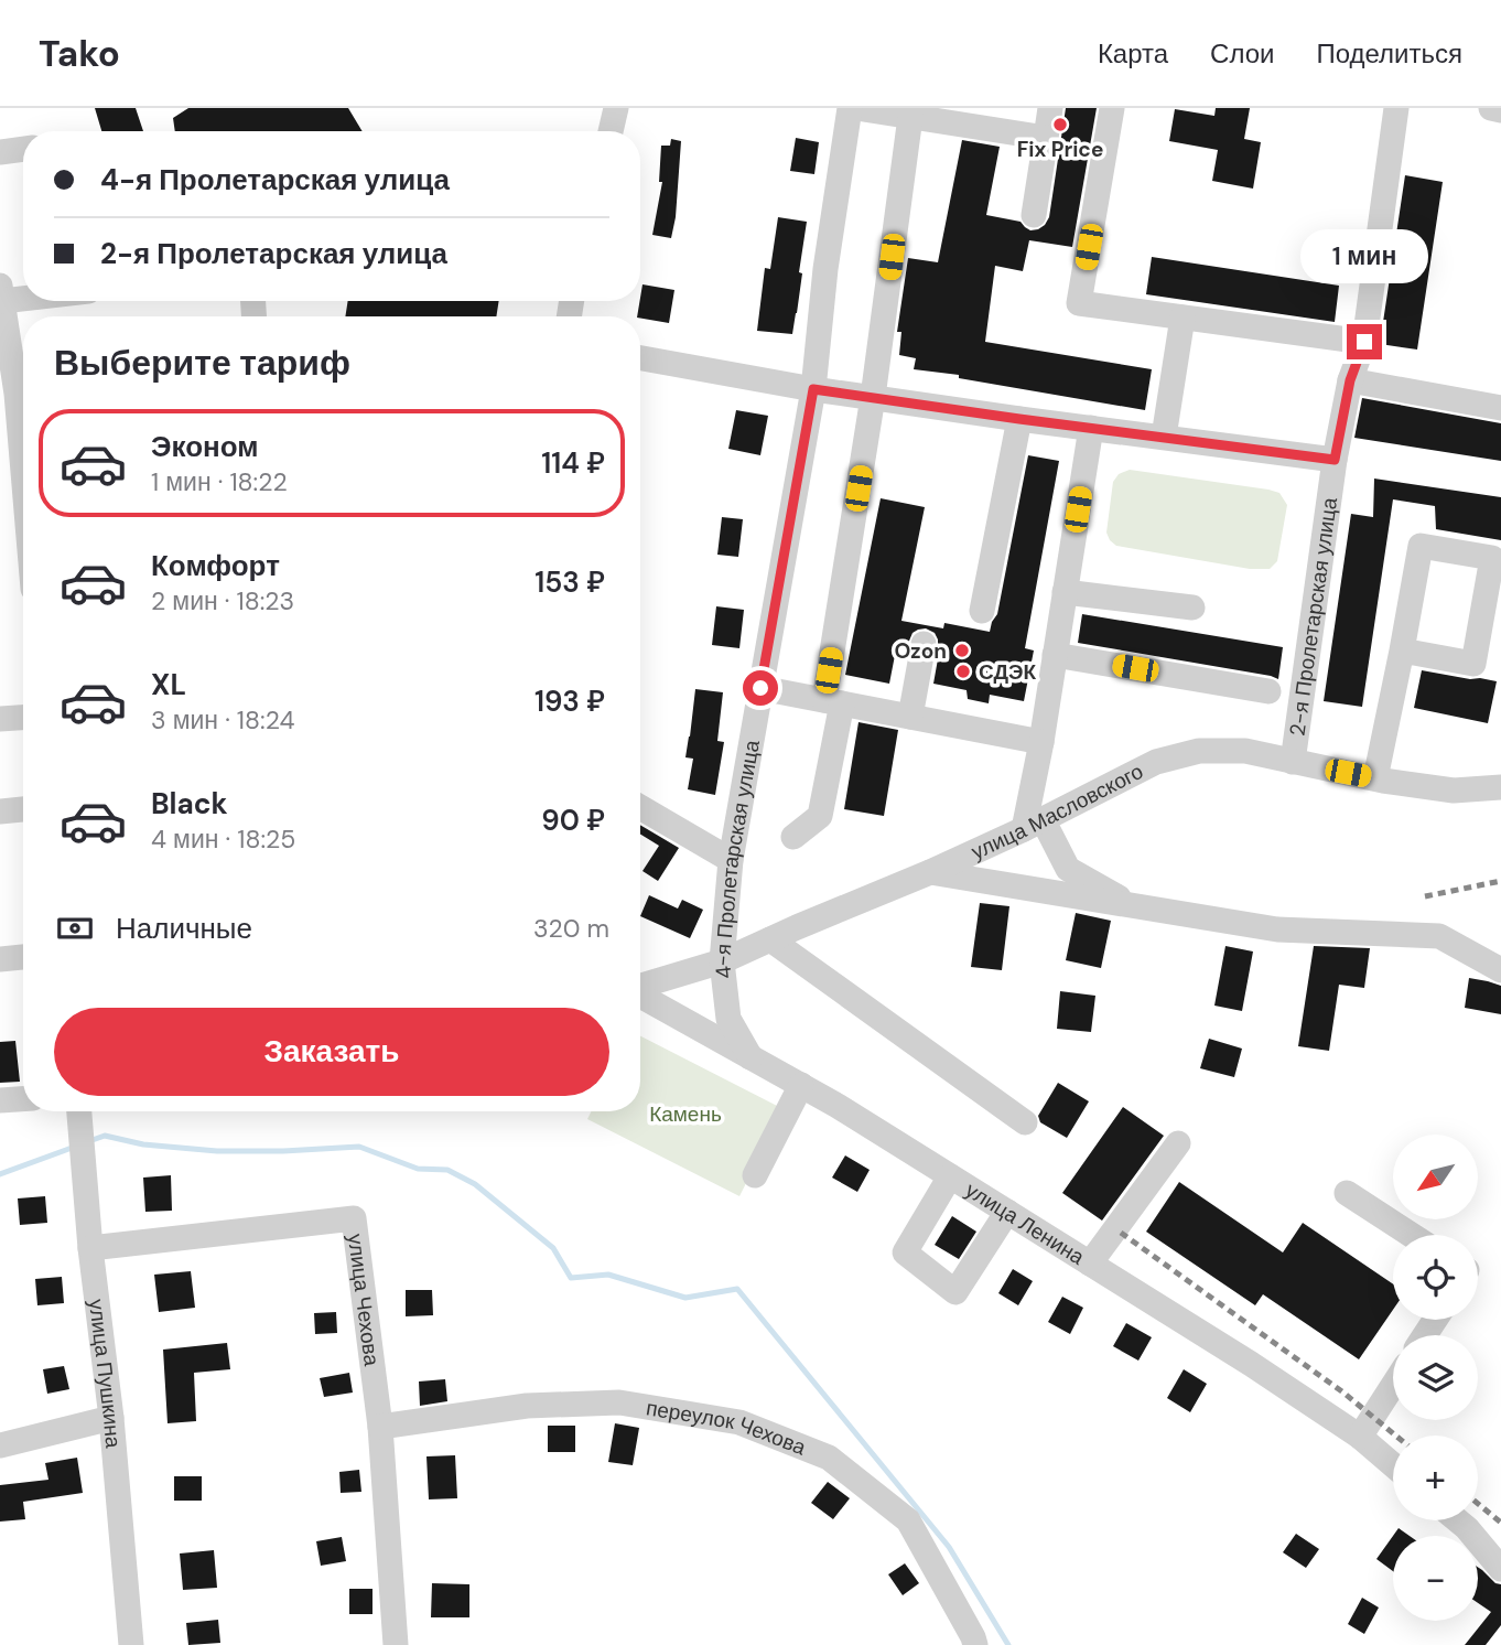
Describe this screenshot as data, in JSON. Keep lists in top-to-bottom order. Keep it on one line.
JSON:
{"streets":{"street":["2-я Пролетарская улица","улица Масловского","4-я Пролетарская улица","улица Ленина","улица Чехова","улица Пушкина","переулок Чехова"]},"crossings":[["2-я Пролетарская улица","улица Масловского"],["улица Масловского","4-я Пролетарская улица"],["4-я Пролетарская улица","улица Ленина"],["улица Чехова","улица Пушкина"],["улица Чехова","переулок Чехова"]],"parks":["Камень"],"places":["Fix Price","Ozon","СДЭК"],"north":"bottom left","page":{"header":"Tako","nav":["Карта","Слои","Поделиться"],"banner":["4-я Пролетарская улица","2-я Пролетарская улица"],"bubble":"1 мин","heading":"Выберите тариф","list":[{"name":"Эконом","note":"1 мин · 18:22","value":"114 ₽"},{"name":"Комфорт","note":"2 мин · 18:23","value":"153 ₽"},{"name":"XL","note":"3 мин · 18:24","value":"193 ₽"},{"name":"Black","note":"4 мин · 18:25","value":"90 ₽"}],"pay":["Наличные","320 m"],"buttons":"Заказать","map_buttons":["+","−"]}}
